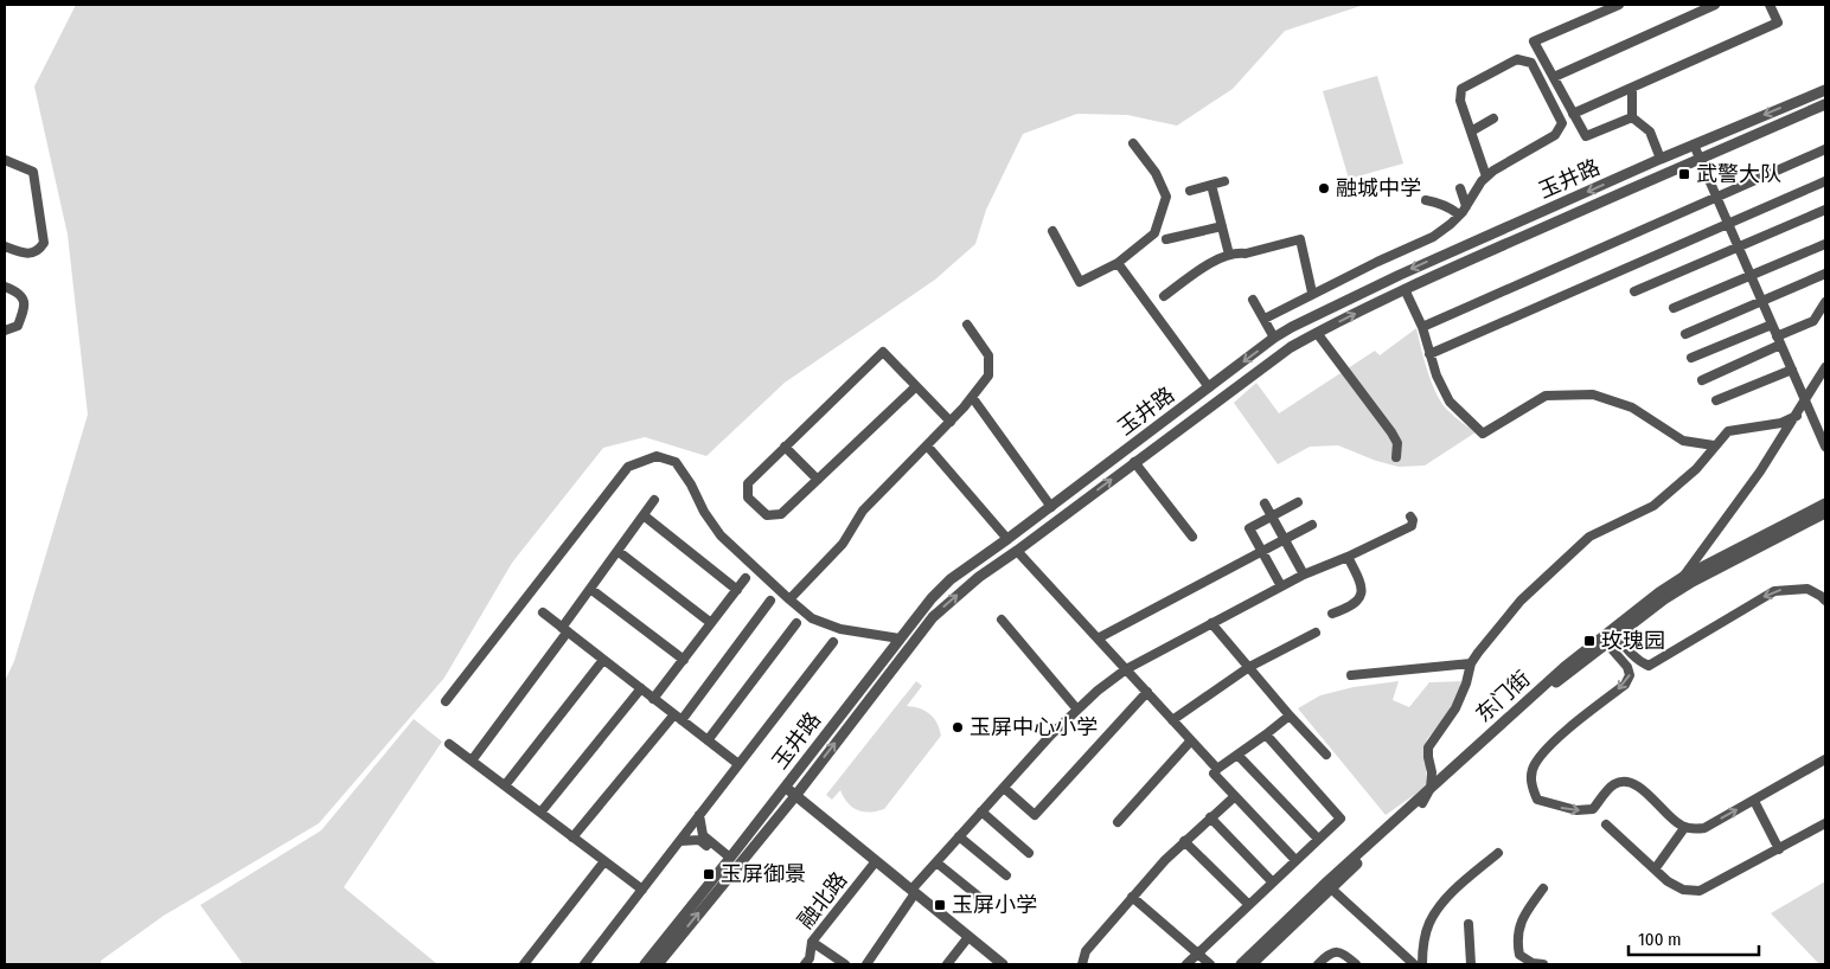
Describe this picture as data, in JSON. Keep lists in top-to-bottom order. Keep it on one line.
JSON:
{"streets":{"street":["玉井路","东门街","融北路"]},"places":{"transit":["武警大队","玫瑰园","玉屏御景","玉屏小学"],"other":["融城中学","玉屏中心小学"]},"scale_bar":"100 m"}
